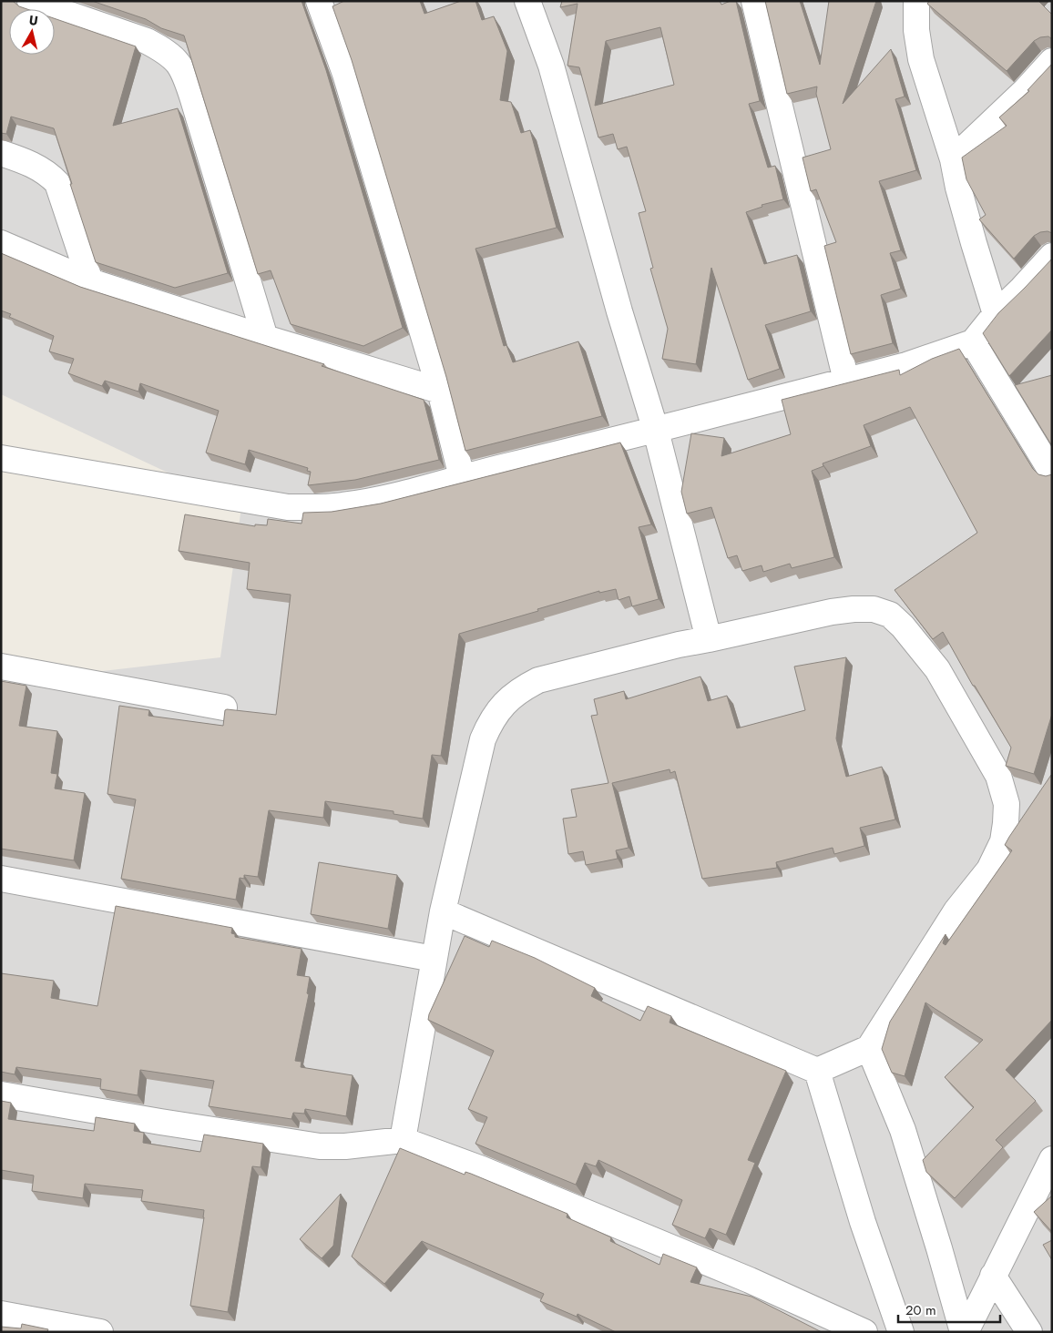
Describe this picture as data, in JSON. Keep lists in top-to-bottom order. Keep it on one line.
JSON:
{"scale_bar":"20 m","north":"top"}
